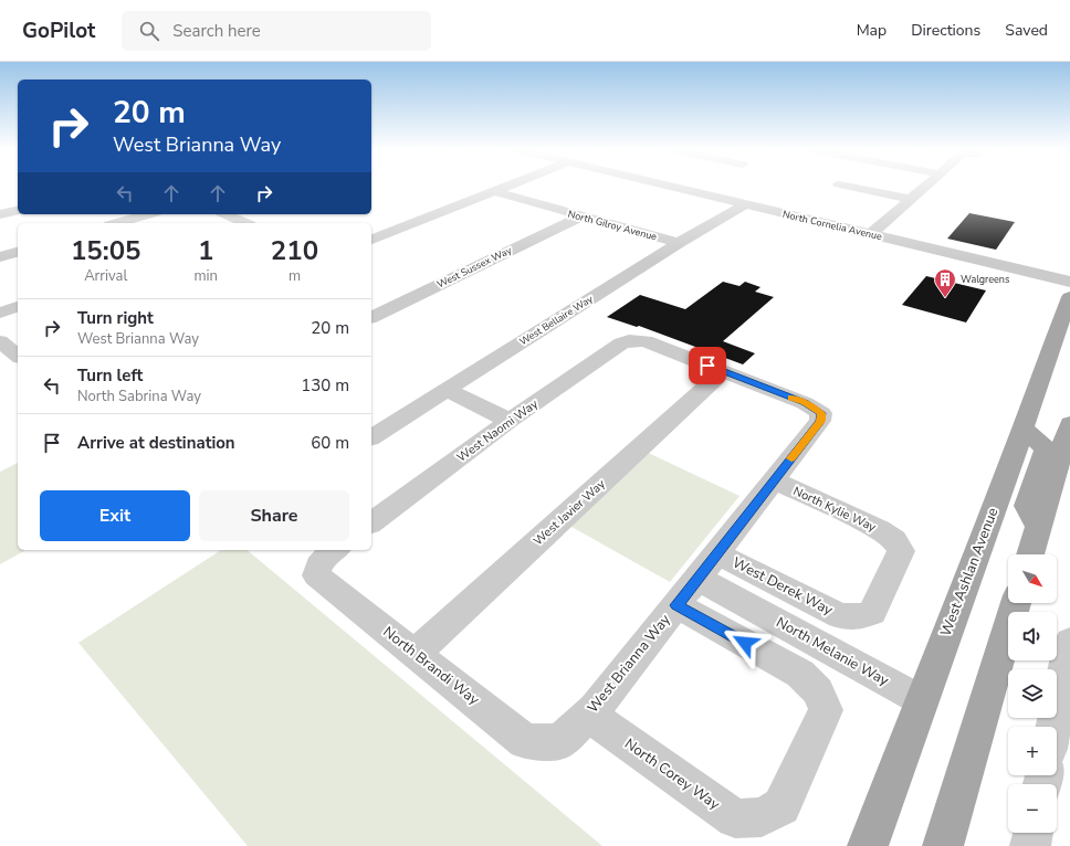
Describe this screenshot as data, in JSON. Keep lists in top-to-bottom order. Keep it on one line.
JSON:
{"streets":{"main road":["West Ashlan Avenue"],"street":["North Gilroy Avenue","North Cornelia Avenue","West Sussex Way","West Bellaire Way","West Naomi Way","North Kylie Way","West Javier Way","West Derek Way","North Melanie Way","West Brianna Way","North Brandi Way","North Corey Way"]},"crossings":[["North Gilroy Avenue","West Sussex Way"],["North Gilroy Avenue","West Bellaire Way"],["North Cornelia Avenue","West Bellaire Way"],["West Naomi Way","West Javier Way"],["West Naomi Way","West Brianna Way"],["North Kylie Way","West Derek Way"],["North Kylie Way","West Brianna Way"],["West Javier Way","West Brianna Way"],["West Javier Way","North Brandi Way"],["West Ashlan Avenue","North Melanie Way"],["West Derek Way","North Melanie Way"],["West Derek Way","West Brianna Way"],["North Melanie Way","West Brianna Way"],["West Brianna Way","North Brandi Way"],["West Brianna Way","North Corey Way"]],"places":{"building":["Walgreens"]},"north":"bottom right","page":{"header":"GoPilot","search":"Search here","nav":["Map","Directions","Saved"],"turn":["20 m","West Brianna Way"],"eta":["15:05","Arrival","1","min","210","m"],"list":[{"name":"Turn right","note":"West Brianna Way","value":"20 m"},{"name":"Turn left","note":"North Sabrina Way","value":"130 m"},{"name":"Arrive at destination","value":"60 m"}],"buttons":["Exit","Share"],"map_buttons":["+","−"]}}
